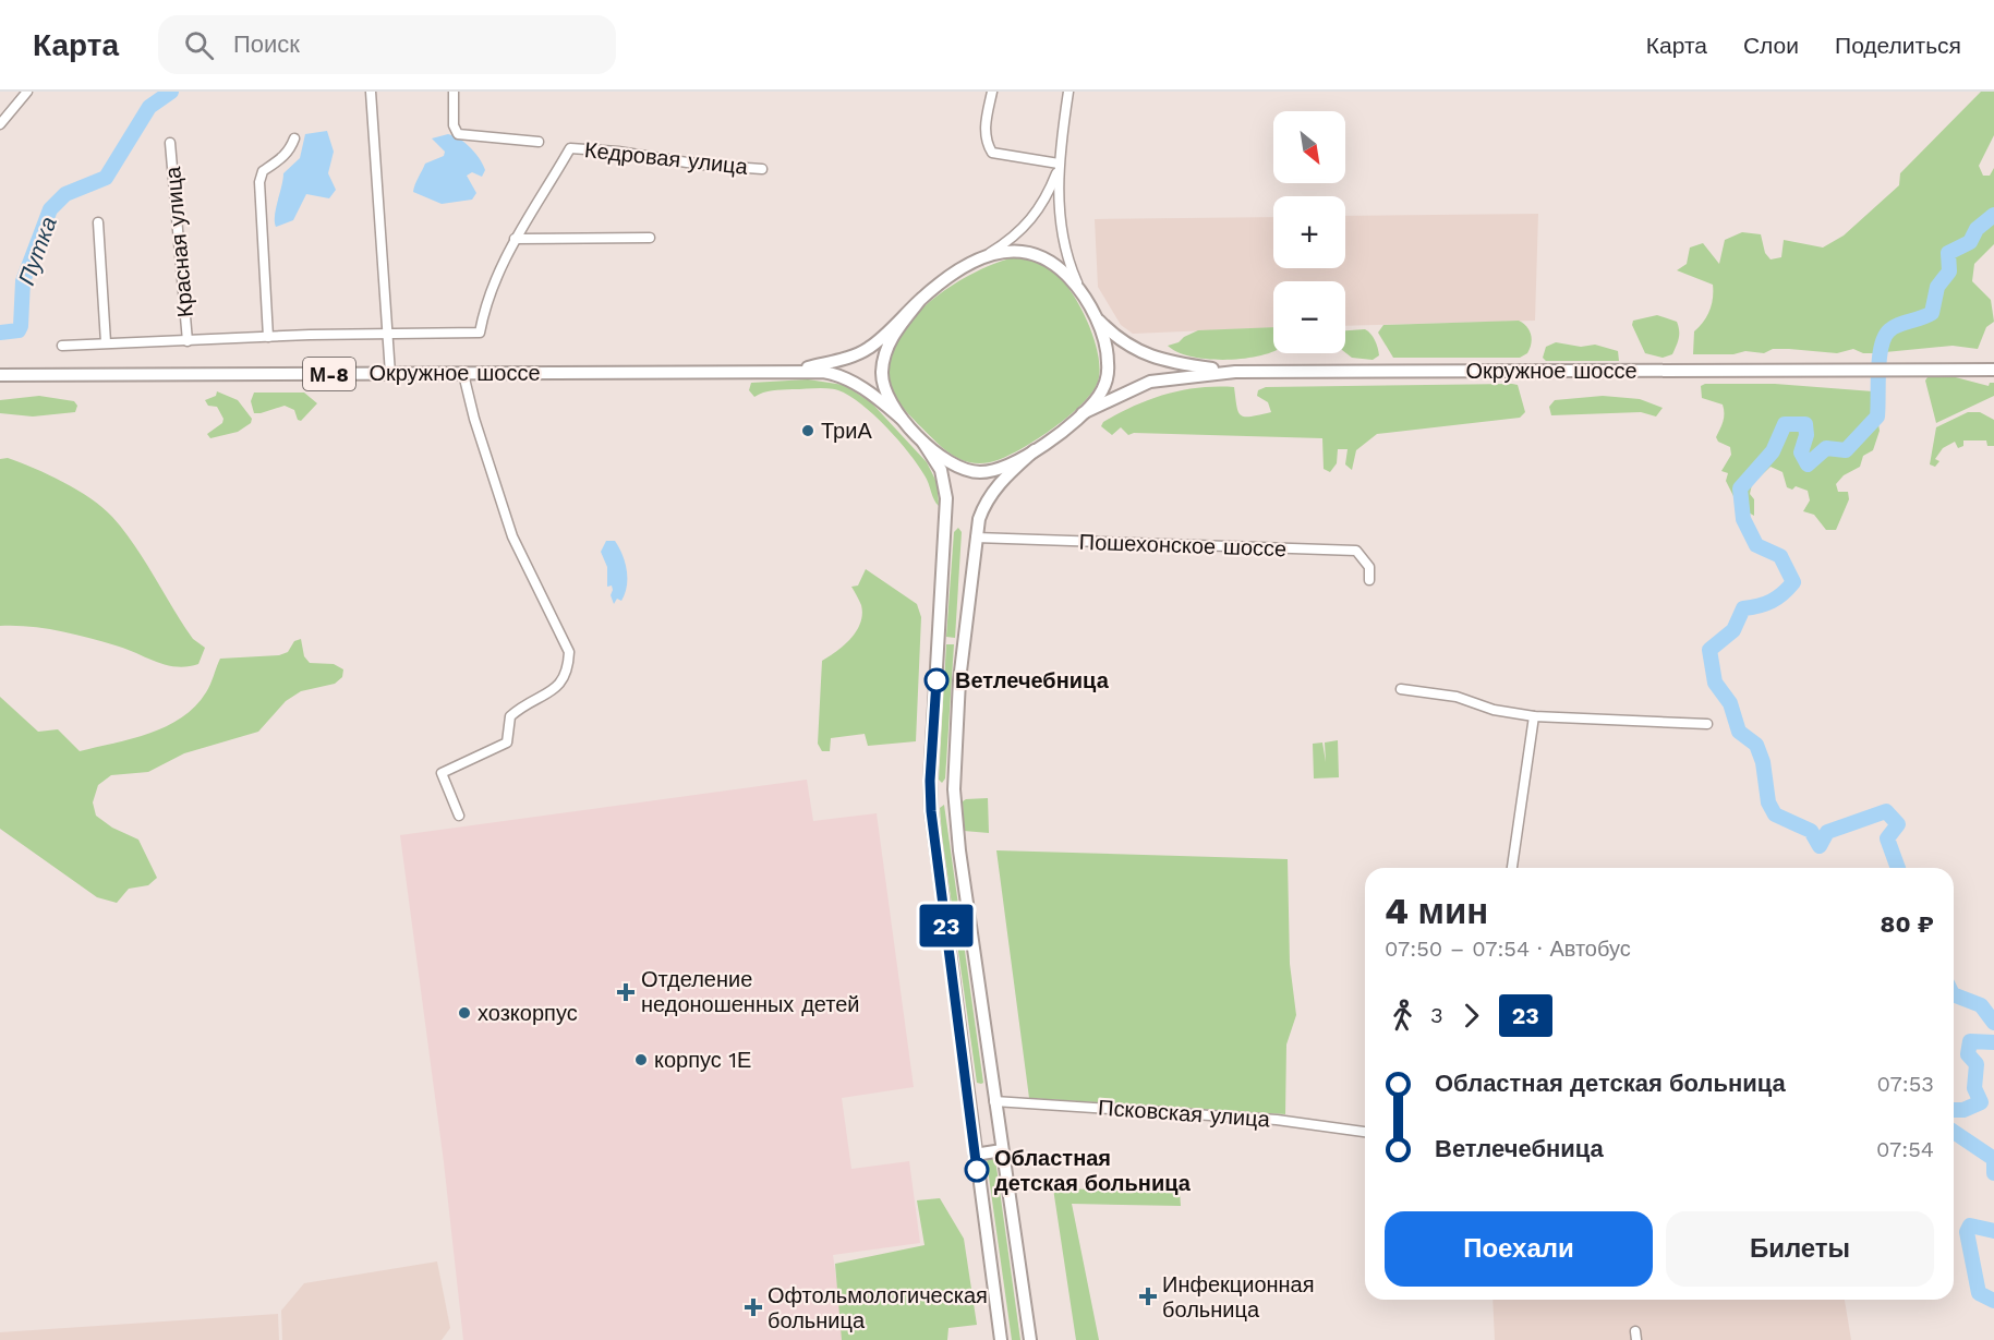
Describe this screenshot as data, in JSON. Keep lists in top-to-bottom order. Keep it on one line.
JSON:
{"streets":{"main road":["Окружное шоссе","М-8"],"street":["Кедровая улица","Красная улица","Пошехонское шоссе","Псковская улица"]},"water":["Путка"],"places":{"other":["ТриА","Ветлечебница","хозкорпус","корпус 1Е","Областная детская больница"],"health":["Отделение недоношенных детей","Инфекционная больница","Офтольмологическая больница"]},"lines":["bus line 23"],"north":"bottom right","page":{"header":"Карта","search":"Поиск","nav":["Карта","Слои","Поделиться"],"on_map":"23","map_buttons":["+","−"],"heading":["4 мин","07:50 – 07:54 · Автобус","80 ₽"],"legs":["3","23"],"list":[{"name":"Областная детская больница","value":"07:53"},{"name":"Ветлечебница","value":"07:54"}],"buttons":["Поехали","Билеты"]}}
